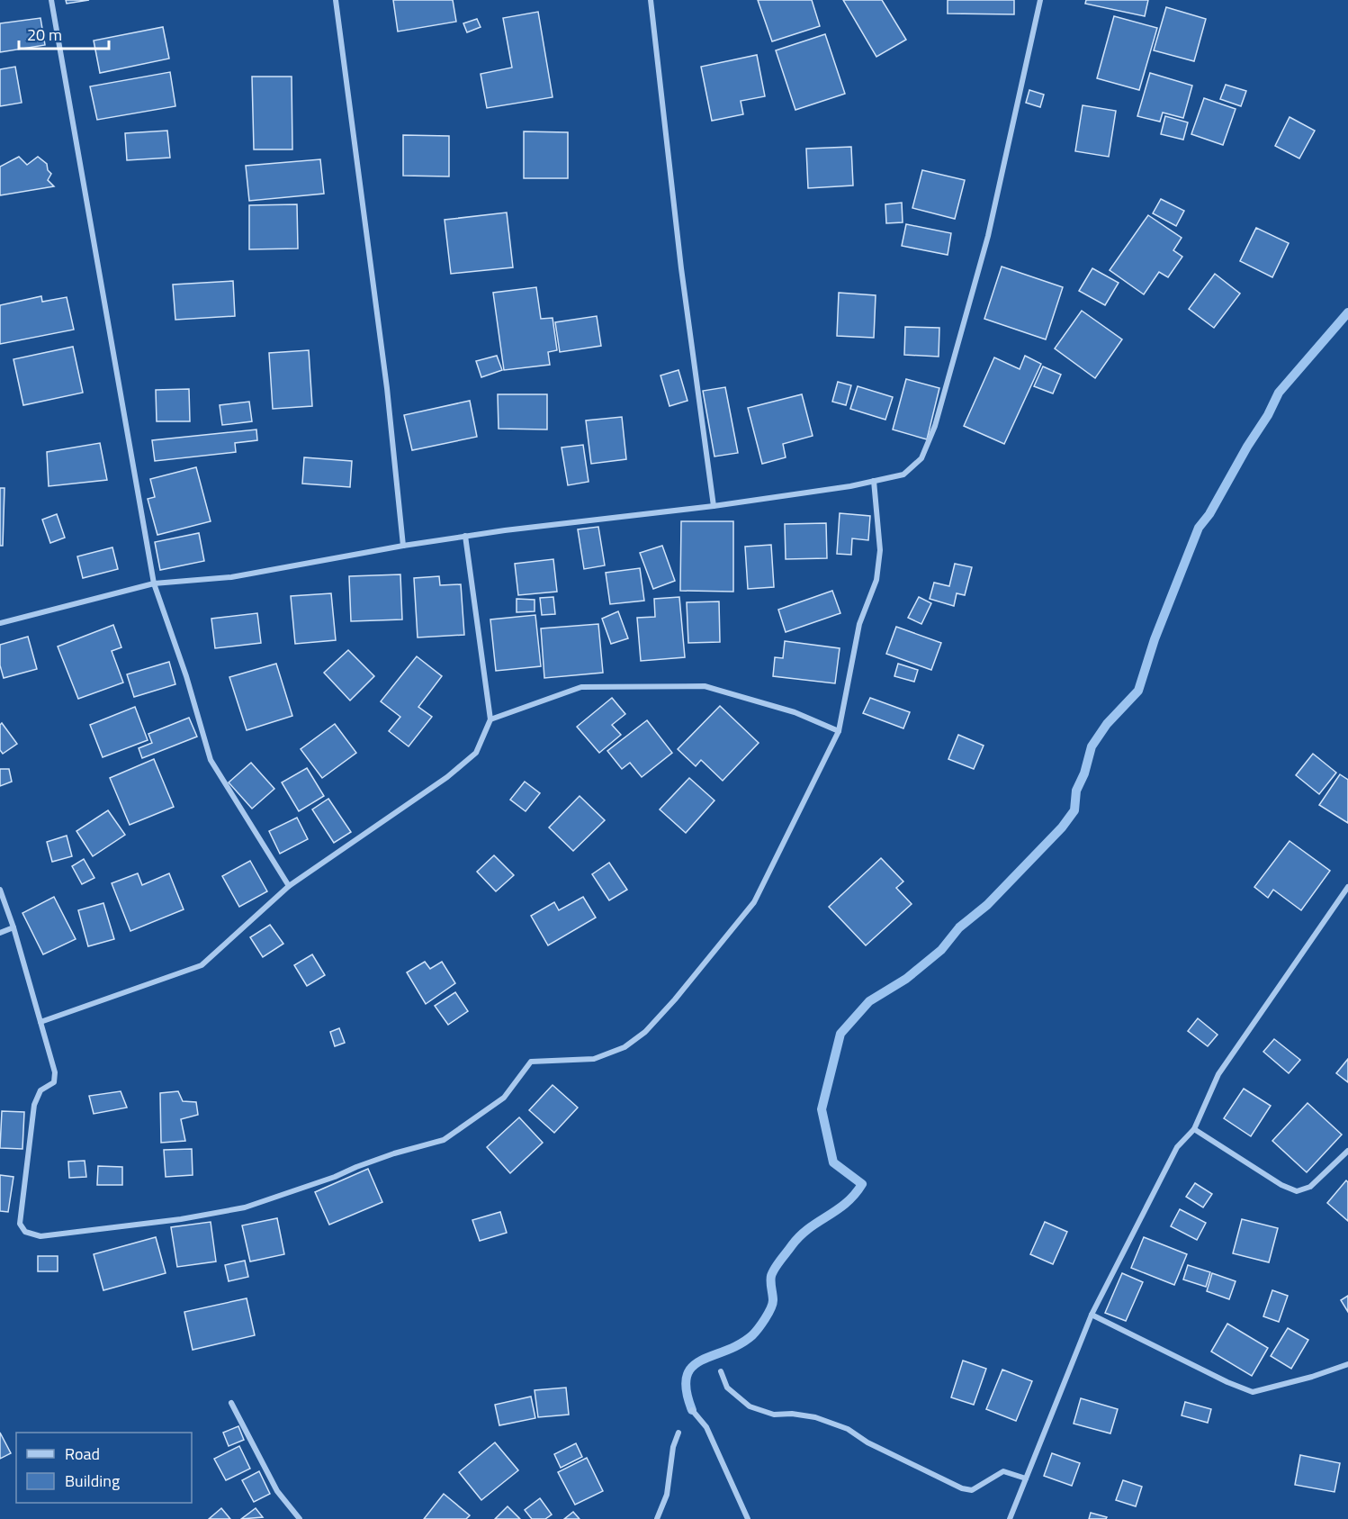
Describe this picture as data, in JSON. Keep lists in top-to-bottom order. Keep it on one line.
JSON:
{"legend":["Road","Building"],"scale_bar":"20 m"}
